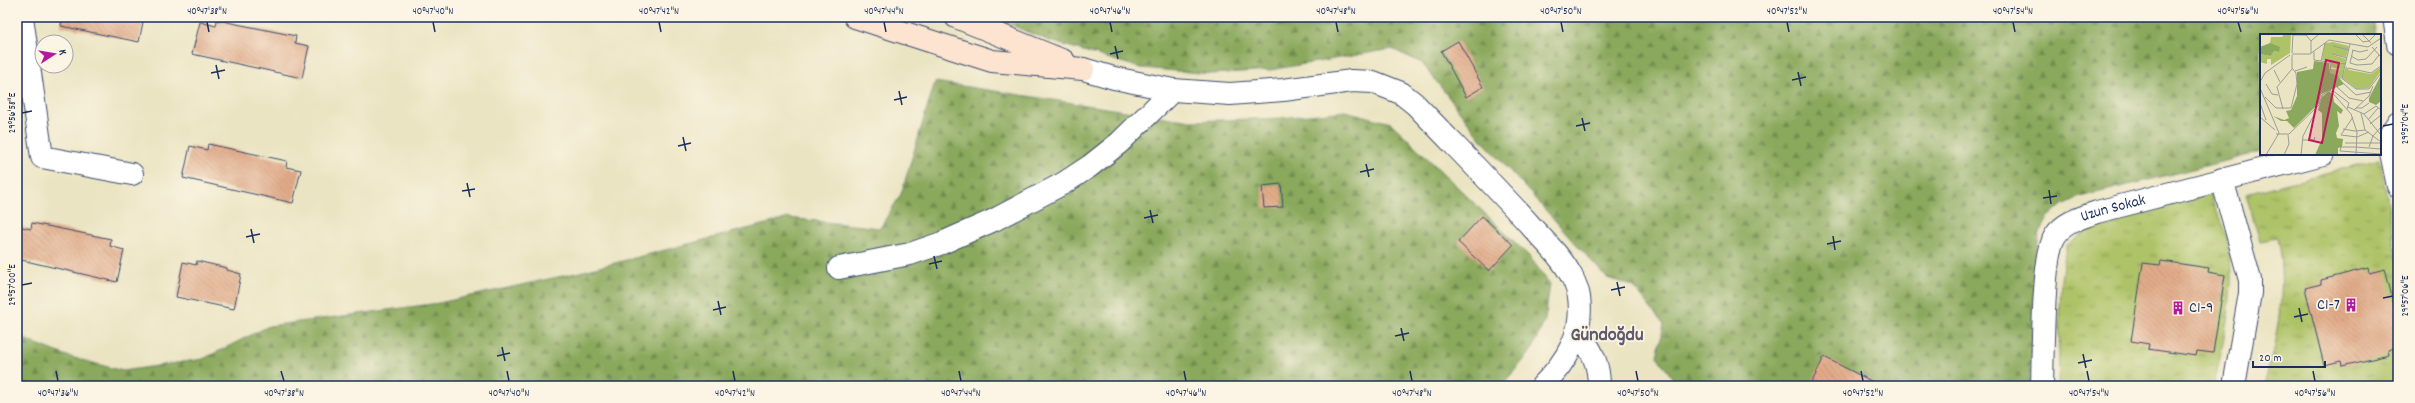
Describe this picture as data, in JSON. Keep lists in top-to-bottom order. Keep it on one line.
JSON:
{"streets":{"street":["Uzun Sokak"]},"districts":["Gündoğdu"],"places":{"building":["C1-7","C1-9"]},"scale_bar":"20 m","north":"right","coordinates":["40°47'38\"N","40°47'40\"N","40°47'42\"N","40°47'44\"N","40°47'46\"N","40°47'48\"N","40°47'50\"N","40°47'52\"N","40°47'54\"N","40°47'56\"N","29°56'58\"E","29°57'04\"E","29°57'00\"E","29°57'06\"E","40°47'36\"N"]}
